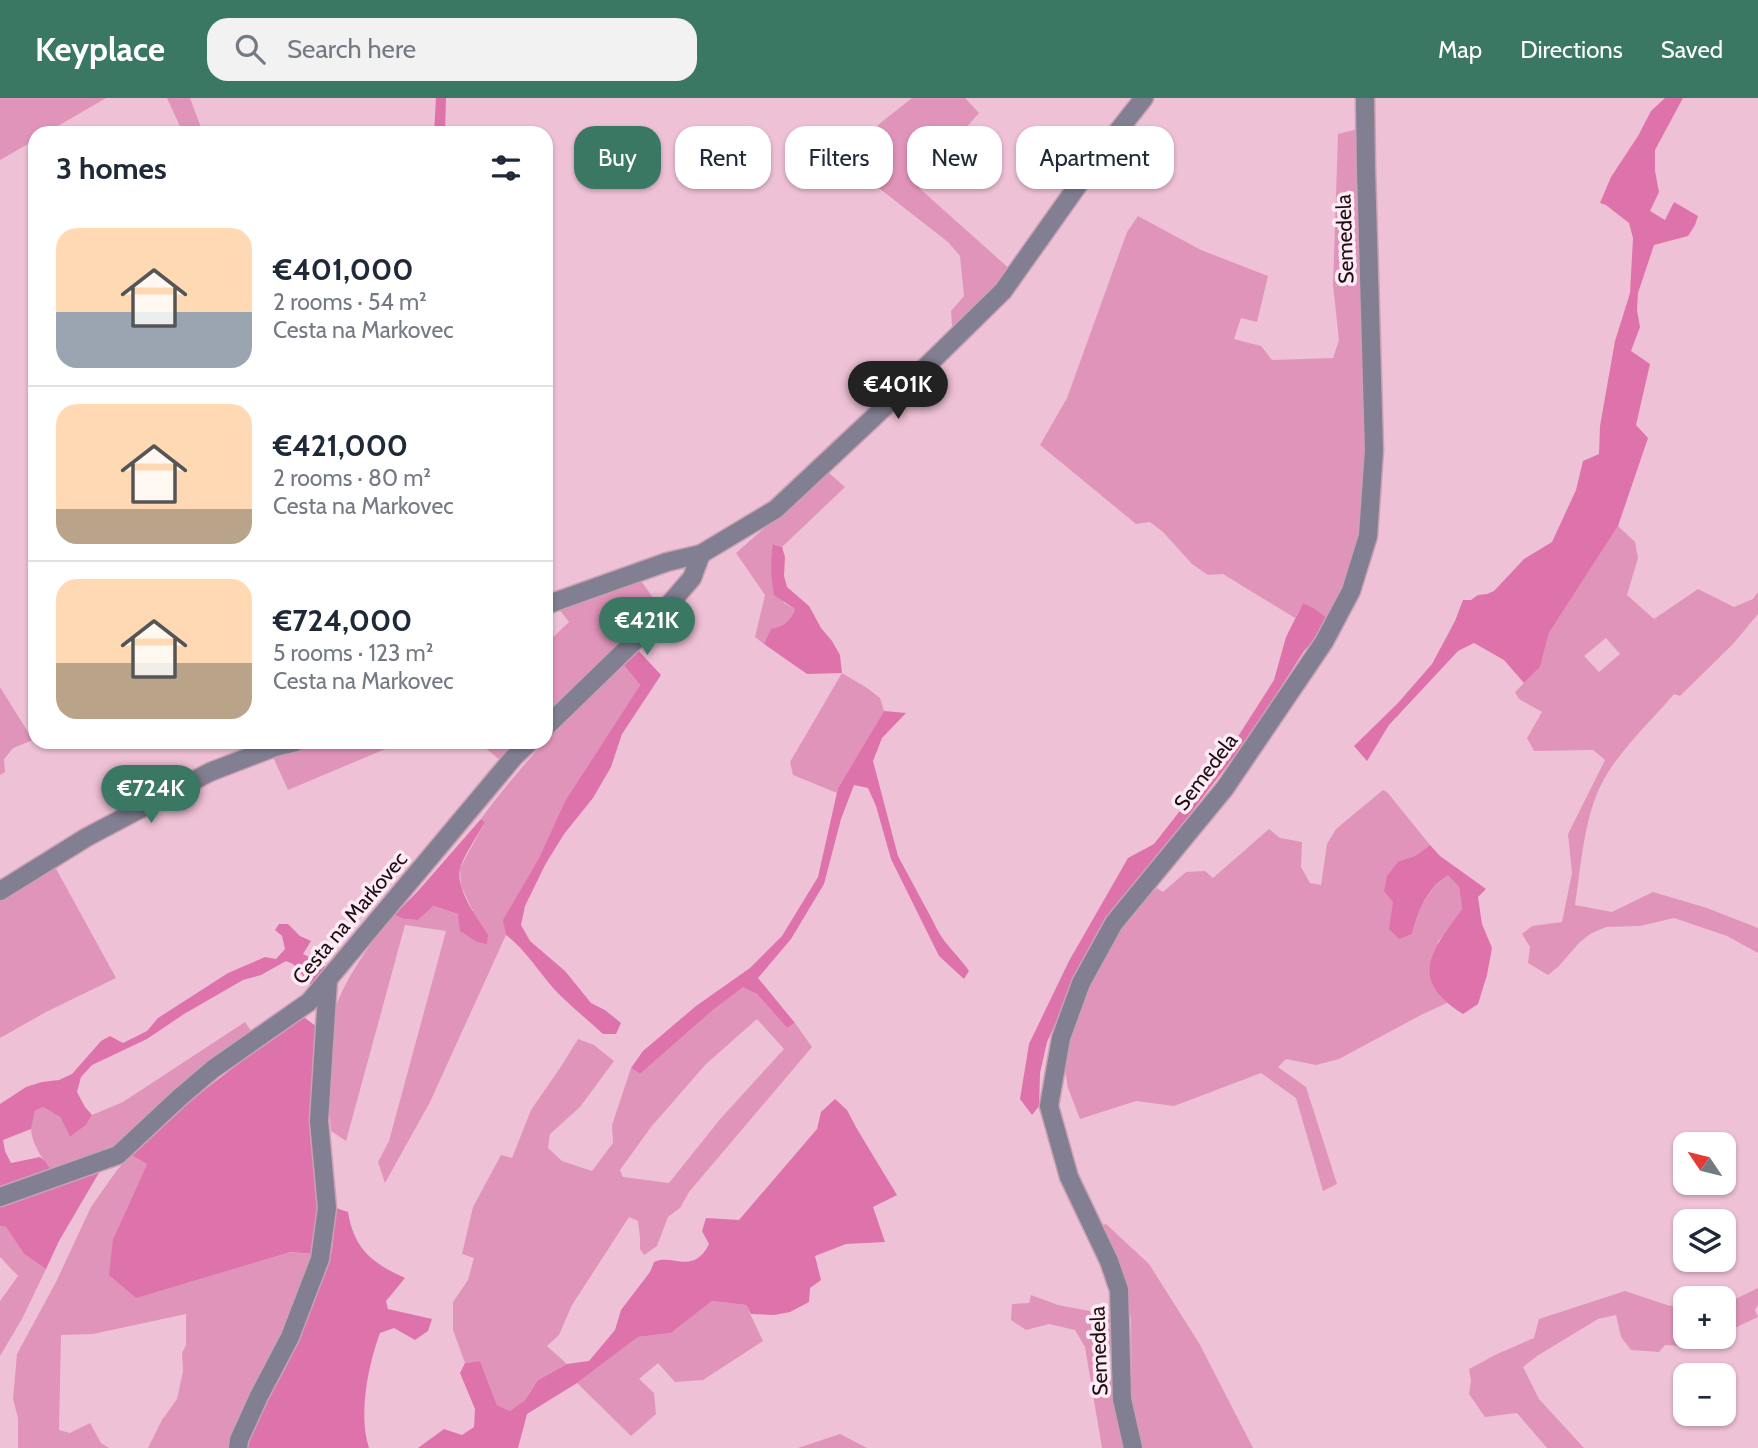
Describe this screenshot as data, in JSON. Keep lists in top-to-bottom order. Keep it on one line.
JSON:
{"streets":{"street":["Semedela","Cesta na Markovec"]},"north":"top left","page":{"header":"Keyplace","search":"Search here","nav":["Map","Directions","Saved"],"chip":["Buy","Rent","Filters","New","Apartment"],"heading":"3 homes","list":[{"name":"€401,000","note":"2 rooms · 54 m² · Cesta na Markovec"},{"name":"€421,000","note":"2 rooms · 80 m² · Cesta na Markovec"},{"name":"€724,000","note":"5 rooms · 123 m² · Cesta na Markovec"}],"price":["€401K","€421K","€724K"],"map_buttons":["+","−"]}}
